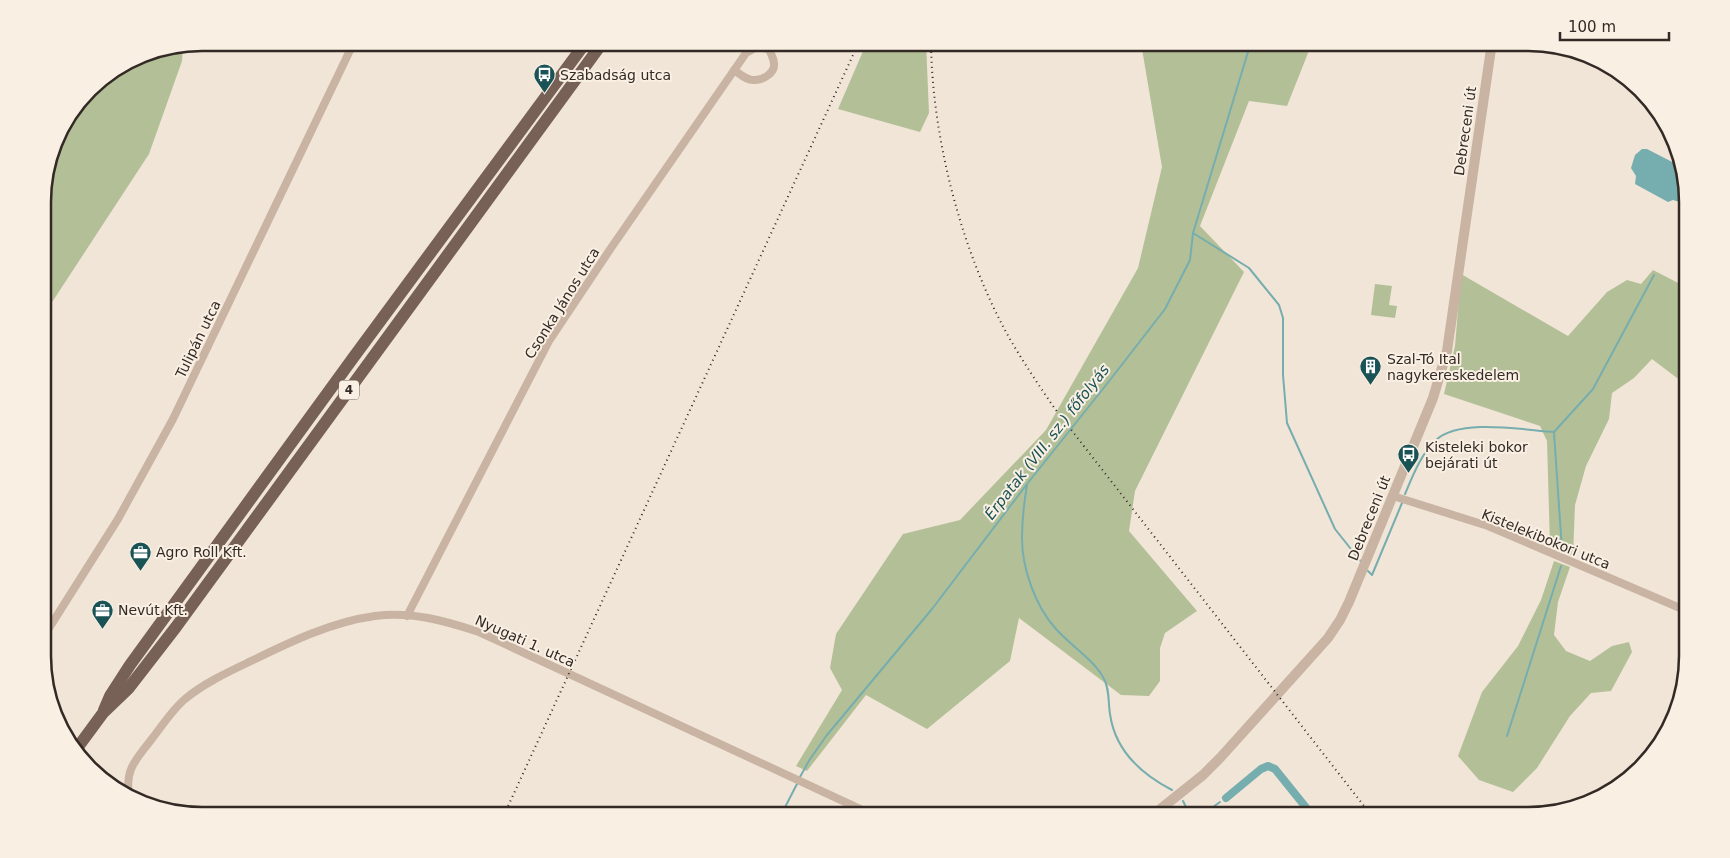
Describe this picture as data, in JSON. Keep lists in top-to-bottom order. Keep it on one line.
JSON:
{"streets":{"main road":["4"],"street":["Debreceni út","Csonka János utca","Tulipán utca","Kistelekibokori utca","Nyugati 1. utca"]},"crossings":[["Debreceni út","Kistelekibokori utca"],["Csonka János utca","Nyugati 1. utca"]],"water":["Érpatak (VIII. sz.) főfolyás"],"places":{"bus stop":["Szabadság utca","Kisteleki bokor bejárati út"],"building":["Szal-Tó Ital nagykereskedelem"],"office":["Agro Roll Kft.","Nevút Kft."]},"scale_bar":"100 m"}
